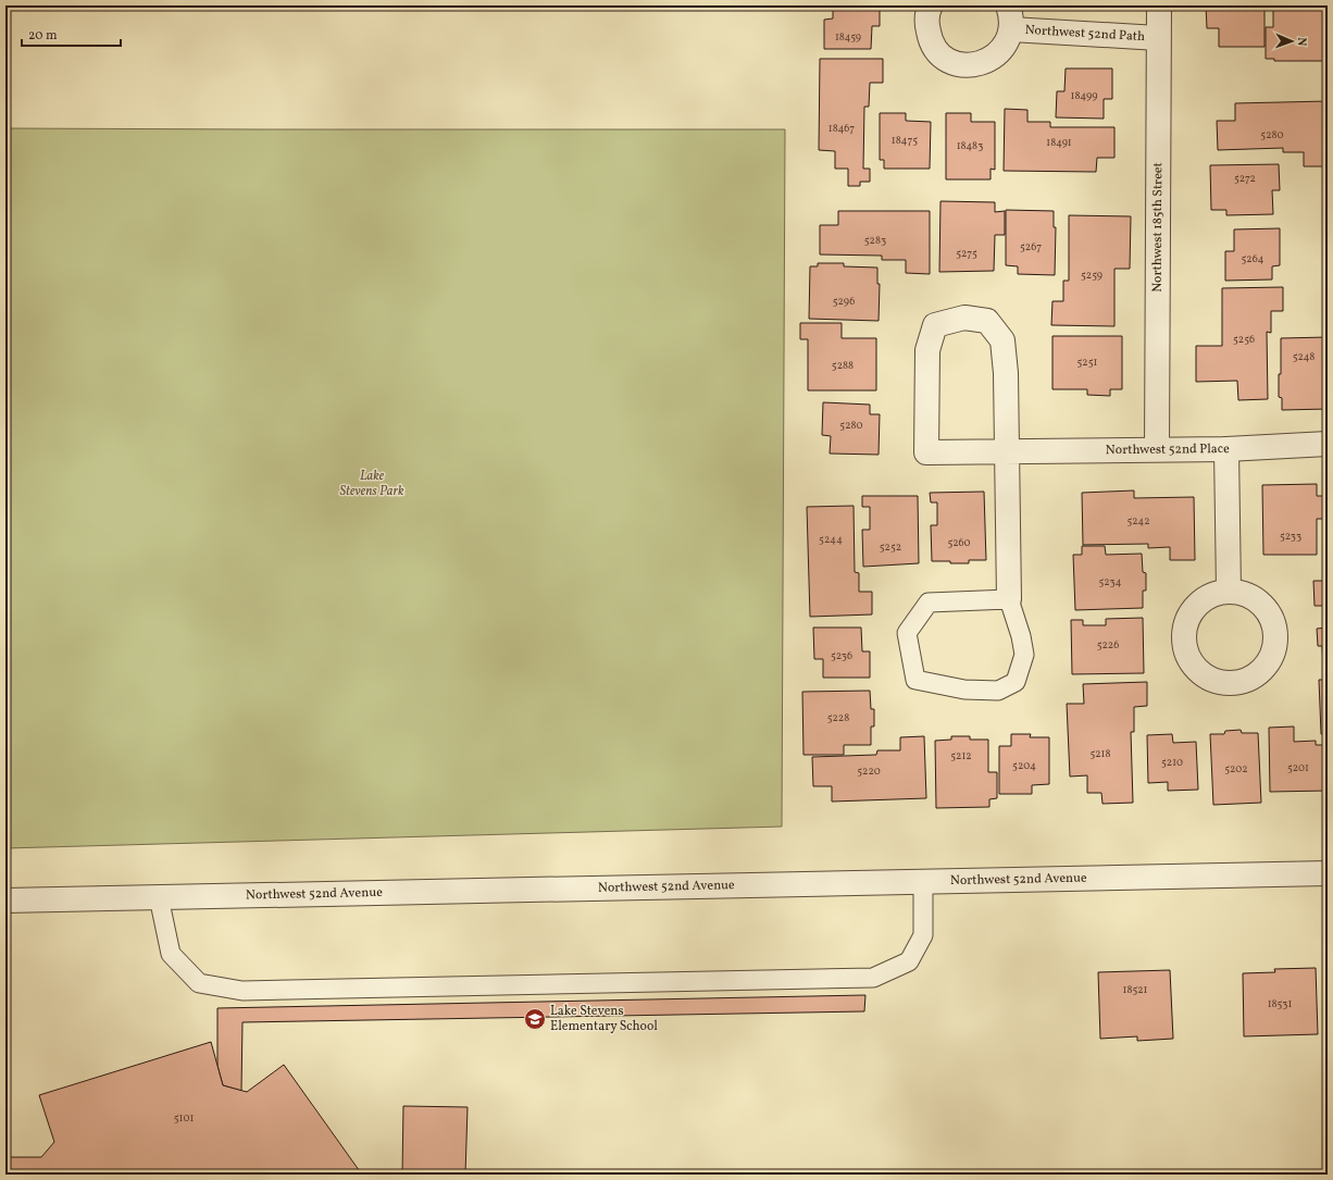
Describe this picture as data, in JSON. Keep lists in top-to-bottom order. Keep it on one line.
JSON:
{"streets":{"street":["Northwest 52nd Path","Northwest 185th Street","Northwest 52nd Place","Northwest 52nd Avenue"]},"crossings":[["Northwest 52nd Path","Northwest 185th Street"],["Northwest 185th Street","Northwest 52nd Place"]],"parks":["Lake Stevens Park"],"places":{"school or university":["Lake Stevens Elementary School"]},"house_numbers":["18459","18499","18467","5280","18475","18491","18483","5272","5283","5267","5275","5264","5259","5296","5256","5248","5251","5288","5280","5242","5233","5244","5260","5252","5234","5226","5236","5228","5218","5212","5210","5204","5201","5202","5220","18521","18531","5101"],"scale_bar":"20 m","north":"right"}
